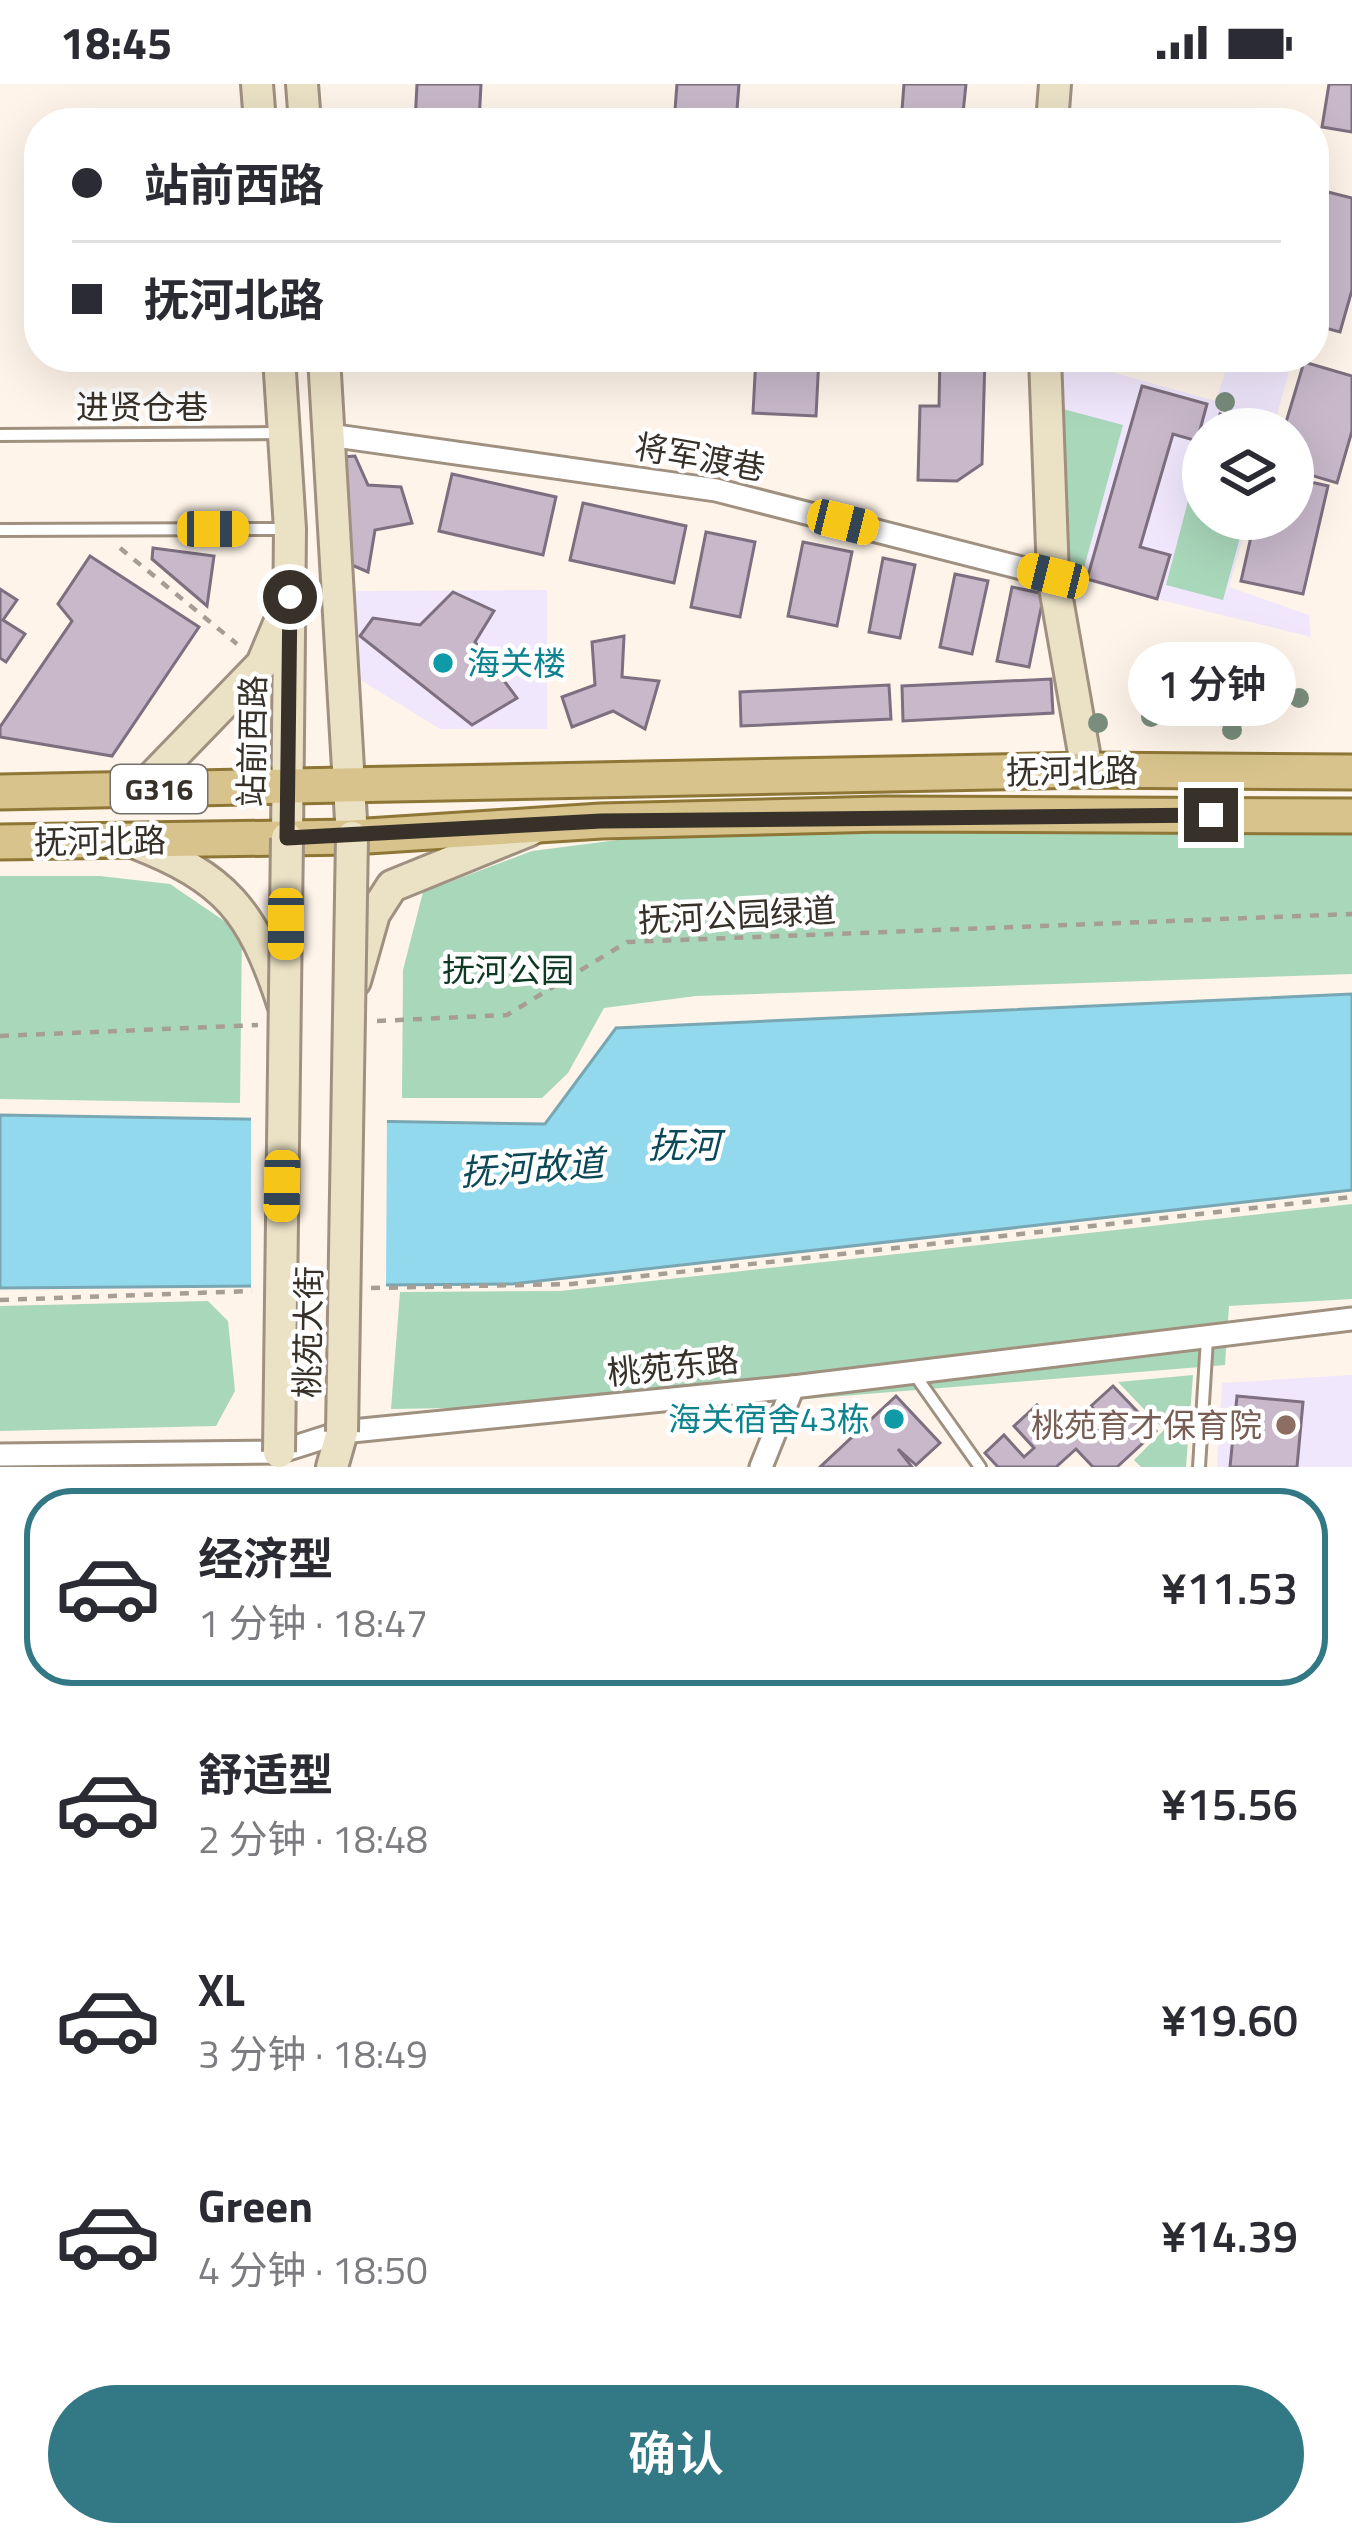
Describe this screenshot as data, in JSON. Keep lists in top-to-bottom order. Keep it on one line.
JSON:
{"streets":{"main road":["站前西路","抚河北路","G316","桃苑大街"],"street":["将军渡巷","桃苑东路"],"lane":["进贤仓巷"],"path":["抚河公园绿道"]},"crossings":[["进贤仓巷","站前西路"],["站前西路","抚河北路"],["站前西路","桃苑大街"],["抚河北路","桃苑大街"],["抚河公园绿道","桃苑大街"],["桃苑大街","桃苑东路"]],"water":["抚河","抚河故道"],"parks":["抚河公园"],"places":["海关楼","海关宿舍43栋","桃苑育才保育院"],"page":{"status":"18:45","banner":["站前西路","抚河北路"],"bubble":"1 分钟","list":[{"name":"经济型","note":"1 分钟 · 18:47","value":"¥11.53"},{"name":"舒适型","note":"2 分钟 · 18:48","value":"¥15.56"},{"name":"XL","note":"3 分钟 · 18:49","value":"¥19.60"},{"name":"Green","note":"4 分钟 · 18:50","value":"¥14.39"}],"buttons":"确认"}}
